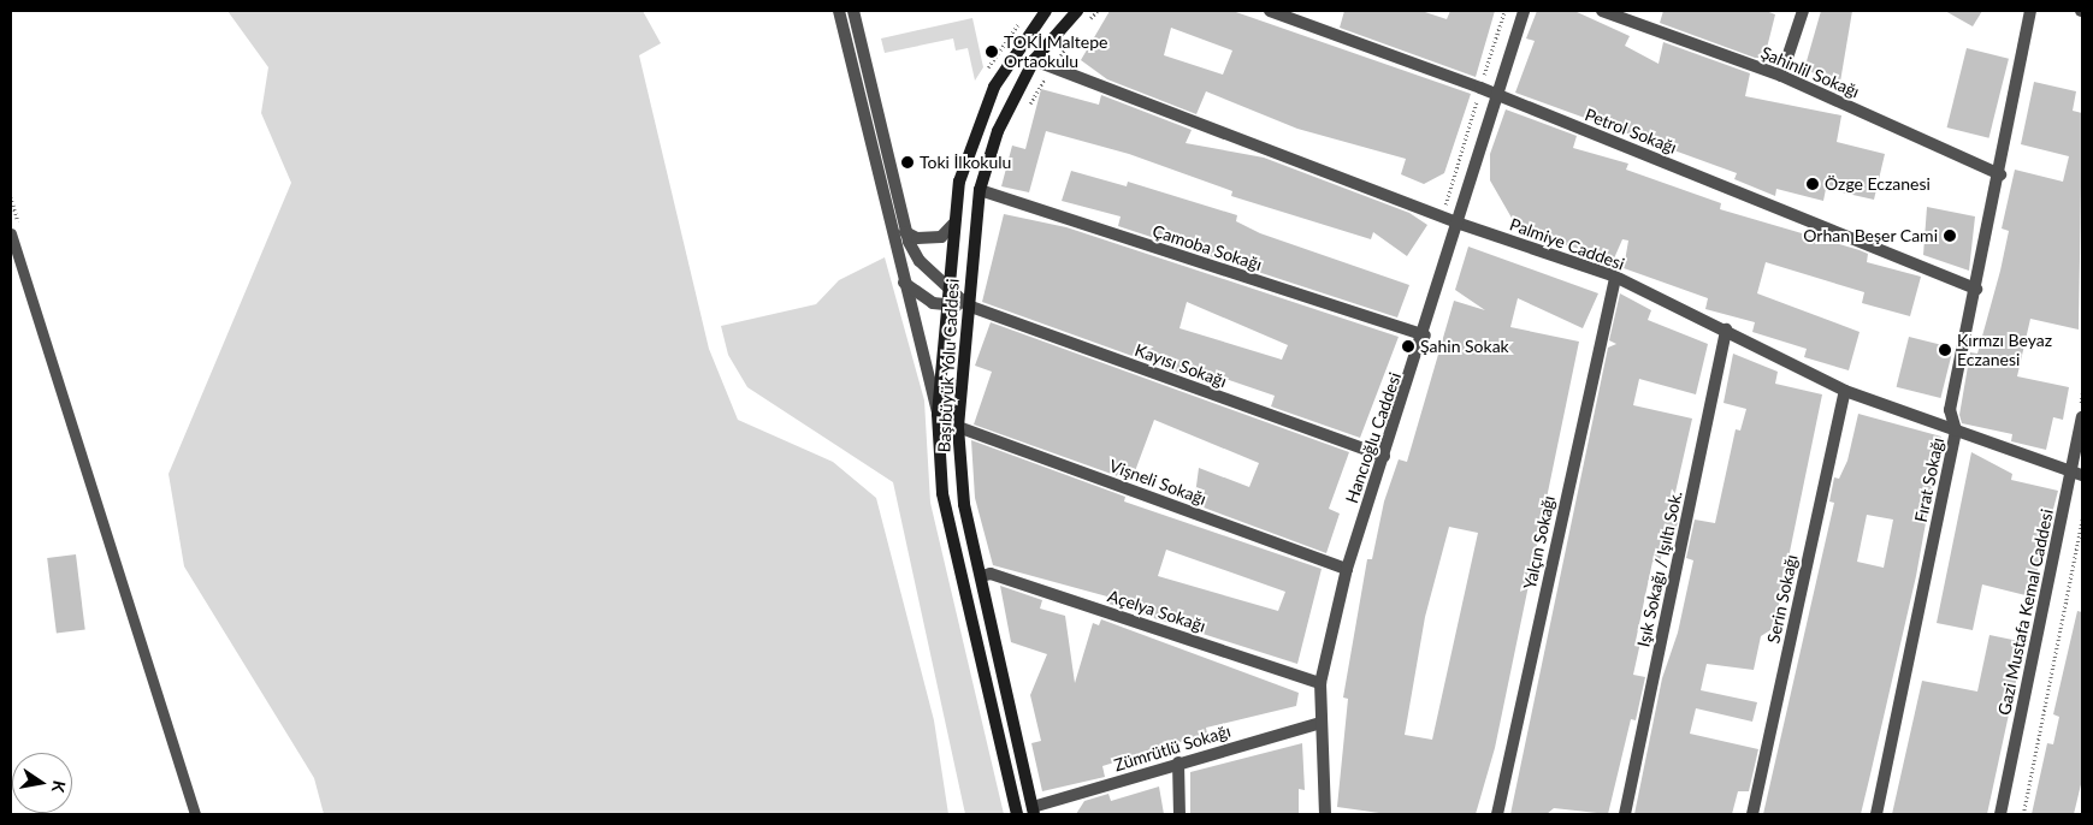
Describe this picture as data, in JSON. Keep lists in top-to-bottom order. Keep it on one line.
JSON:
{"streets":{"main road":["Başıbüyük Yolu Caddesi"],"street":["Şahinlil Sokağı","Petrol Sokağı","Palmiye Caddesi","Çamoba Sokağı","Kayısı Sokağı","Hancıoğlu Caddesi","Fırat Sokağı","Vişneli Sokağı","Yalçın Sokağı","Işık Sokağı / Işıltı Sok.","Serin Sokağı","Açelya Sokağı","Gazi Mustafa Kemal Caddesi","Zümrütlü Sokağı"]},"crossings":[["Şahinlil Sokağı","Fırat Sokağı"],["Petrol Sokağı","Hancıoğlu Caddesi"],["Petrol Sokağı","Fırat Sokağı"],["Palmiye Caddesi","Başıbüyük Yolu Caddesi"],["Palmiye Caddesi","Hancıoğlu Caddesi"],["Palmiye Caddesi","Fırat Sokağı"],["Palmiye Caddesi","Yalçın Sokağı"],["Palmiye Caddesi","Işık Sokağı / Işıltı Sok."],["Palmiye Caddesi","Serin Sokağı"],["Palmiye Caddesi","Gazi Mustafa Kemal Caddesi"],["Çamoba Sokağı","Başıbüyük Yolu Caddesi"],["Çamoba Sokağı","Hancıoğlu Caddesi"],["Başıbüyük Yolu Caddesi","Kayısı Sokağı"],["Başıbüyük Yolu Caddesi","Vişneli Sokağı"],["Başıbüyük Yolu Caddesi","Açelya Sokağı"],["Başıbüyük Yolu Caddesi","Zümrütlü Sokağı"],["Kayısı Sokağı","Hancıoğlu Caddesi"],["Hancıoğlu Caddesi","Vişneli Sokağı"],["Hancıoğlu Caddesi","Açelya Sokağı"],["Hancıoğlu Caddesi","Zümrütlü Sokağı"]],"places":["TOKİ Maltepe Ortaokulu","Toki İlkokulu","Özge Eczanesi","Orhan Beşer Cami","Şahin Sokak","Kırmzı Beyaz Eczanesi"],"north":"right"}
